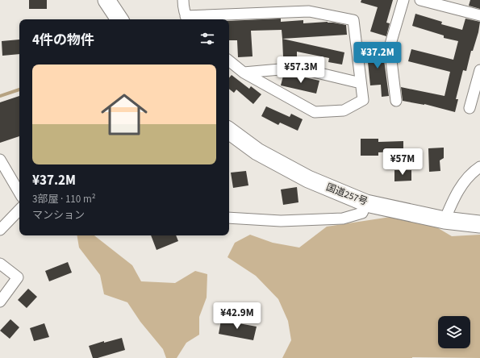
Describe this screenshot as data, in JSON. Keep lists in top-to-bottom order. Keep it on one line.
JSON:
{"streets":{"highway":["国道257号"]},"page":{"heading":"4件の物件","price":["¥37.2M","¥57.3M","¥57M","¥42.9M"],"list":[{"name":"¥37.2M","note":"3部屋 · 110 m² · マンション"}]}}
